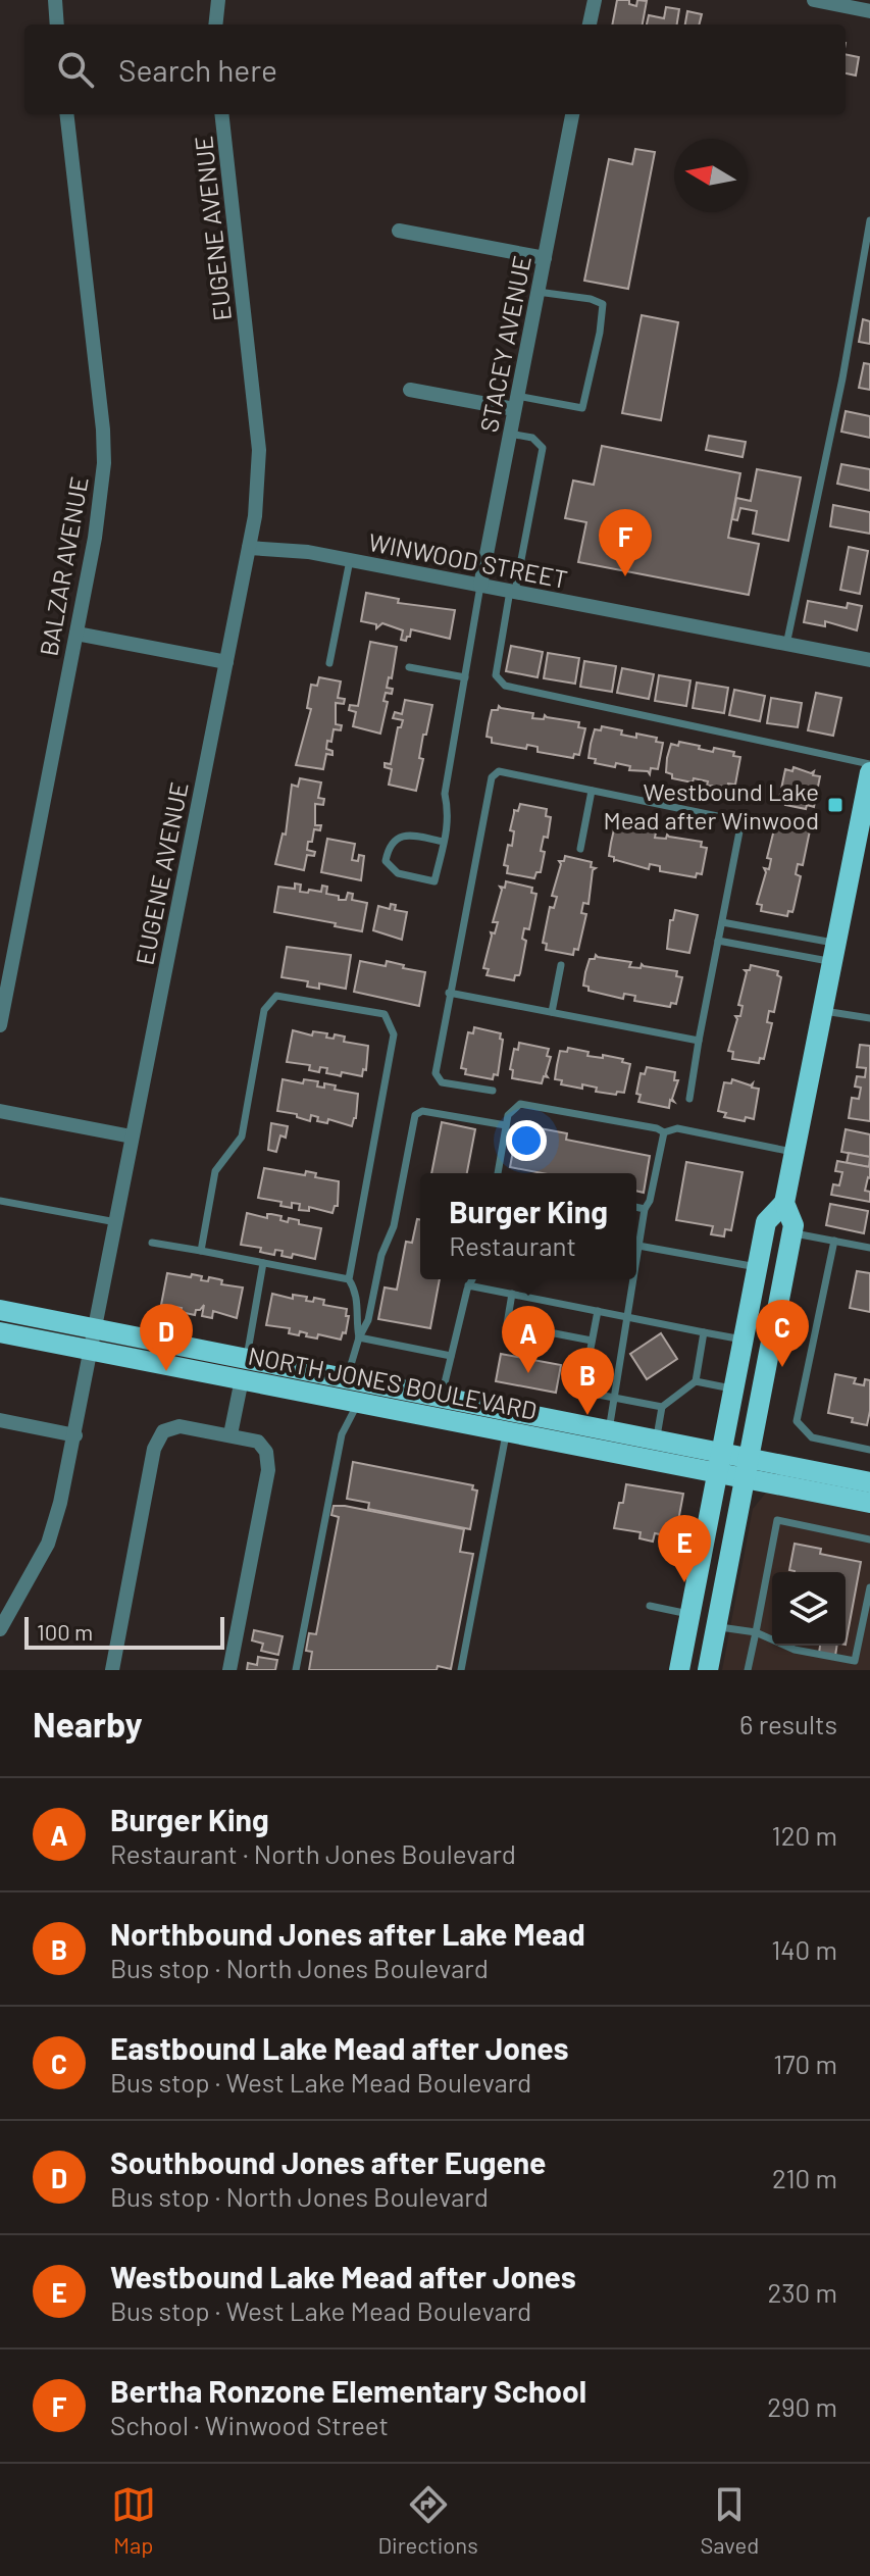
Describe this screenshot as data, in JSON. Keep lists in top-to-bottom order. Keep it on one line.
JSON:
{"streets":{"main road":["NORTH JONES BOULEVARD"],"street":["EUGENE AVENUE","STACEY AVENUE","WINWOOD STREET","BALZAR AVENUE"]},"crossings":[["EUGENE AVENUE","WINWOOD STREET"],["EUGENE AVENUE","NORTH JONES BOULEVARD"],["STACEY AVENUE","WINWOOD STREET"]],"places":{"transit":["Westbound Lake Mead after Winwood"]},"scale_bar":"100 m","north":"left","page":{"search":"Search here","pins":["F","C","D","A","B","E"],"popup":["Burger King","Restaurant"],"scale":"100 m","heading":["Nearby","6 results"],"list":[{"mark":"A","name":"Burger King","note":"Restaurant · North Jones Boulevard","value":"120 m"},{"mark":"B","name":"Northbound Jones after Lake Mead","note":"Bus stop · North Jones Boulevard","value":"140 m"},{"mark":"C","name":"Eastbound Lake Mead after Jones","note":"Bus stop · West Lake Mead Boulevard","value":"170 m"},{"mark":"D","name":"Southbound Jones after Eugene","note":"Bus stop · North Jones Boulevard","value":"210 m"},{"mark":"E","name":"Westbound Lake Mead after Jones","note":"Bus stop · West Lake Mead Boulevard","value":"230 m"},{"mark":"F","name":"Bertha Ronzone Elementary School","note":"School · Winwood Street","value":"290 m"}],"nav":["Map","Directions","Saved"]}}
